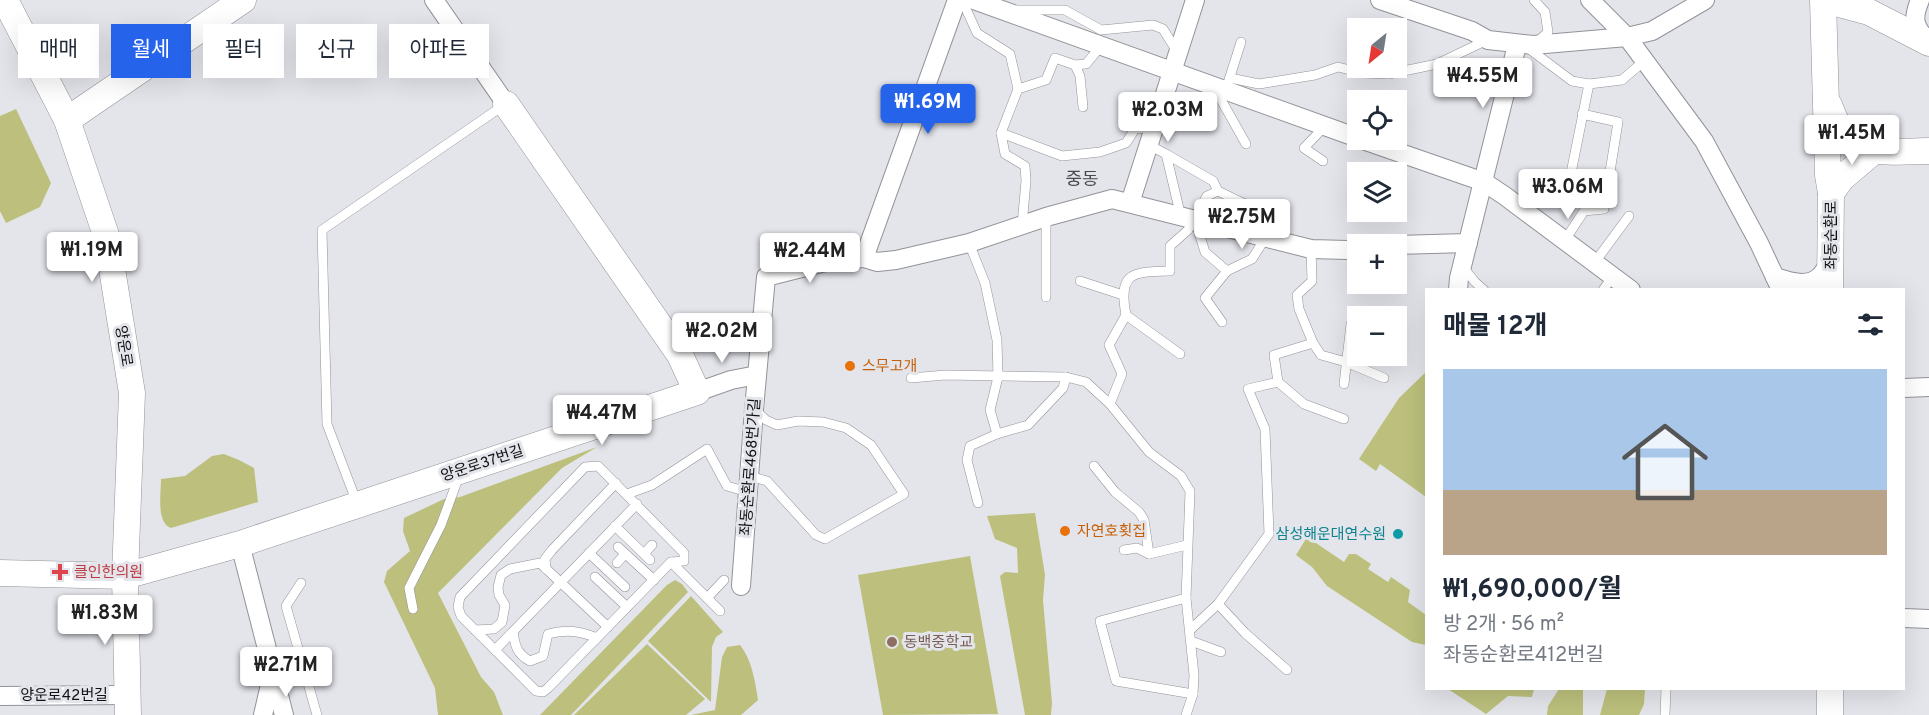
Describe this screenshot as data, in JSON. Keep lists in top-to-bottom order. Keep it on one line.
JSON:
{"streets":{"main road":["좌동순환로","양운로","양운로37번길"],"street":["좌동순환로468번가길","양운로42번길"]},"crossings":[["양운로","양운로37번길"],["양운로","양운로42번길"]],"districts":["중동"],"places":{"other":["스무고개","자연호횟집","삼성해운대연수원","동백중학교"],"health":["클인한의원"]},"north":"bottom left","page":{"map_buttons":["+","−"],"chip":["매매","월세","필터","신규","아파트"],"price":["₩4.55M","₩1.69M","₩2.03M","₩1.45M","₩3.06M","₩2.75M","₩1.19M","₩2.44M","₩2.02M","₩4.47M","₩1.83M","₩2.71M"],"heading":"매물 12개","list":[{"name":"₩1,690,000/월","note":"방 2개 · 56 m² · 좌동순환로412번길"}]}}
